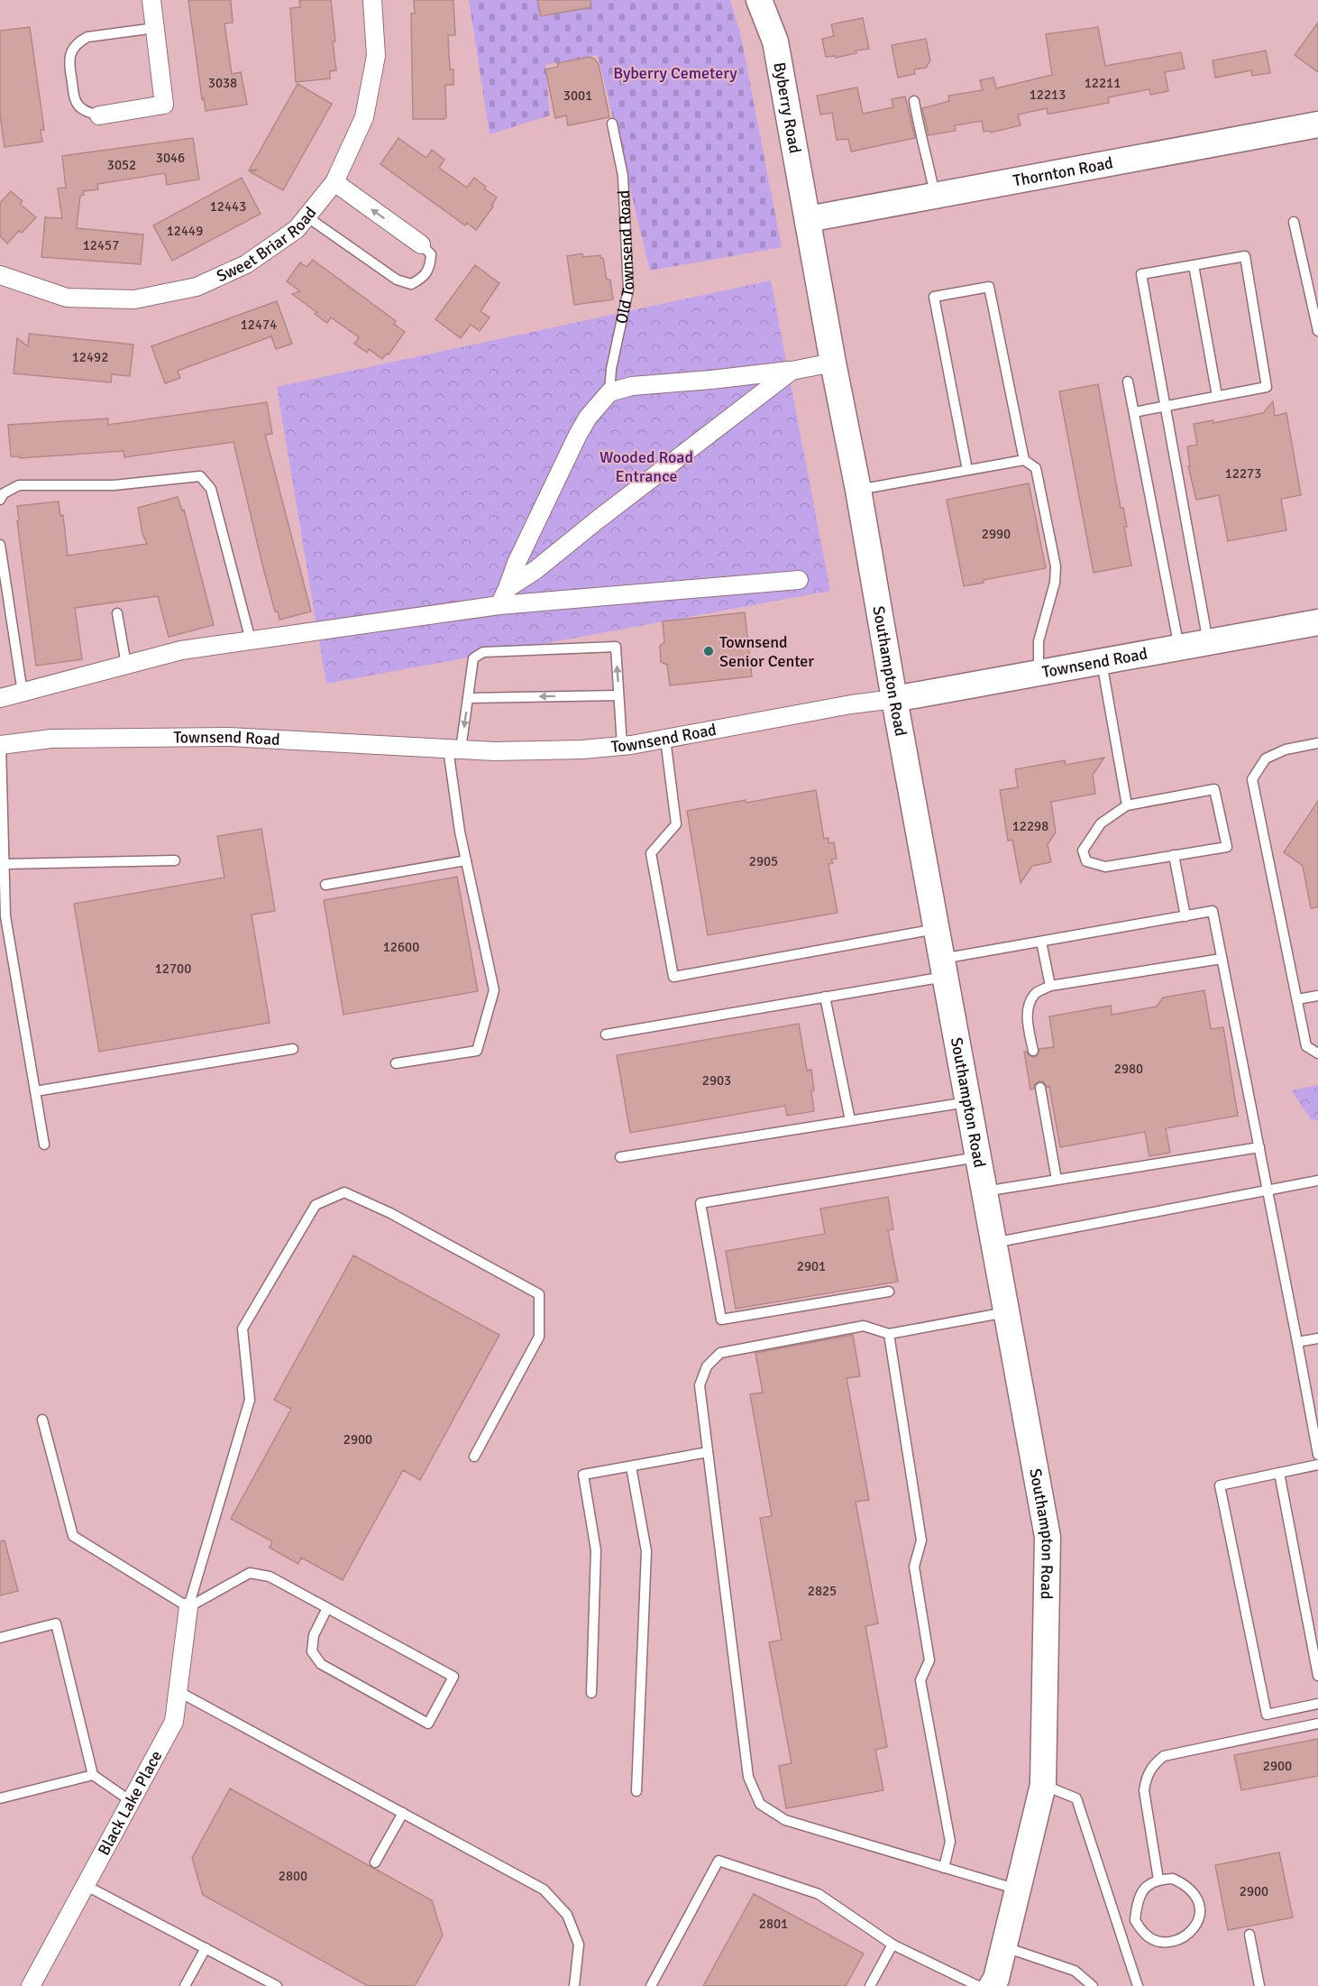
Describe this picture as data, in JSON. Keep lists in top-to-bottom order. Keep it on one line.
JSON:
{"streets":{"street":["Byberry Road","Thornton Road","Sweet Briar Road","Townsend Road","Southampton Road","Black Lake Place"],"lane":["Old Townsend Road"]},"crossings":[["Byberry Road","Thornton Road"],["Byberry Road","Southampton Road"],["Thornton Road","Southampton Road"],["Townsend Road","Southampton Road"]],"parks":["Byberry Cemetery","Wooded Road Entrance"],"places":["Townsend Senior Center"],"house_numbers":["3038","12211","12213","3001","3046","3052","12443","12449","12457","12474","12492","12273","2990","12298","2905","12600","12700","2980","2903","2901","2900","2825","2900","2800","2900","2801"]}
